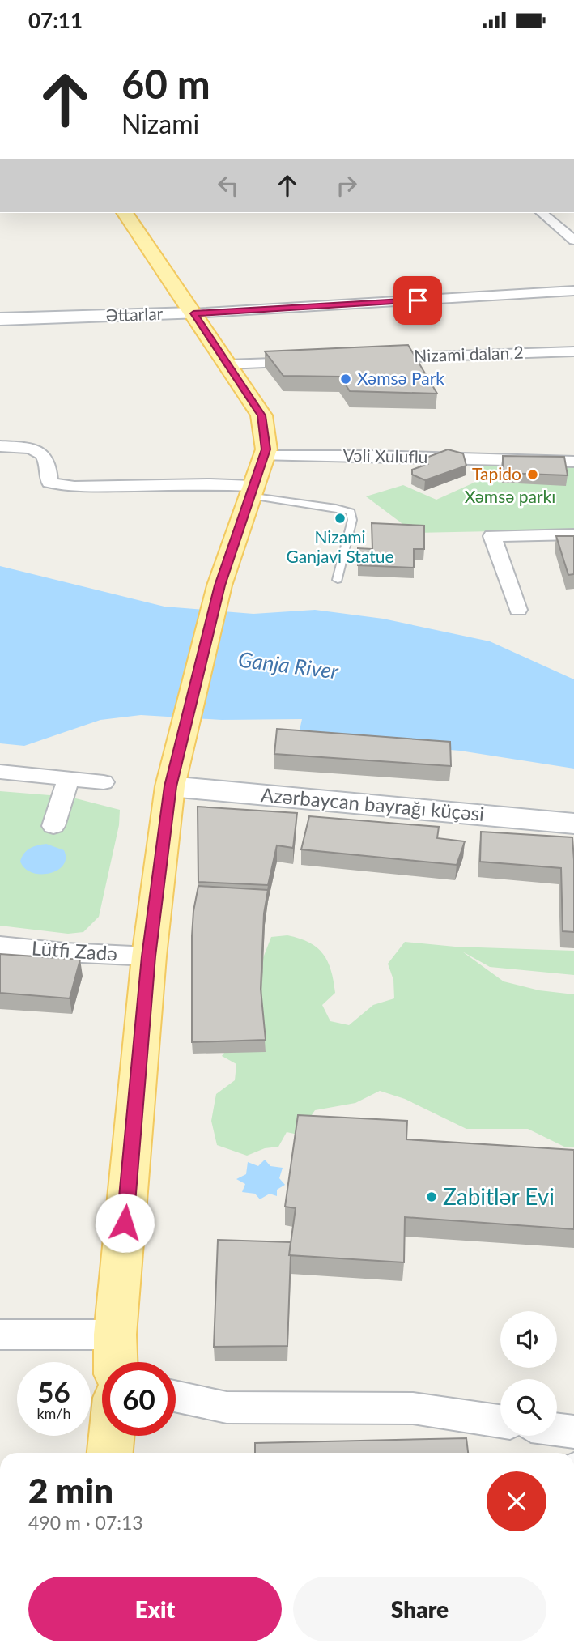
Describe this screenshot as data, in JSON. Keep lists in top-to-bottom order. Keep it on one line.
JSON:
{"streets":{"street":["Əttarlar","Nizami dalan 2","Vəli Xuluflu","Azərbaycan bayrağı küçəsi","Lütfi Zadə"]},"water":["Ganja River"],"parks":["Xəmsə parkı"],"places":["Xəmsə Park","Tapido","Nizami Ganjavi Statue","Zabitlər Evi"],"page":{"status":"07:11","turn":["60 m","Nizami"],"speed":"56 km/h","limit":"60","heading":["2 min","490 m · 07:13"],"buttons":["Exit","Share"]}}
